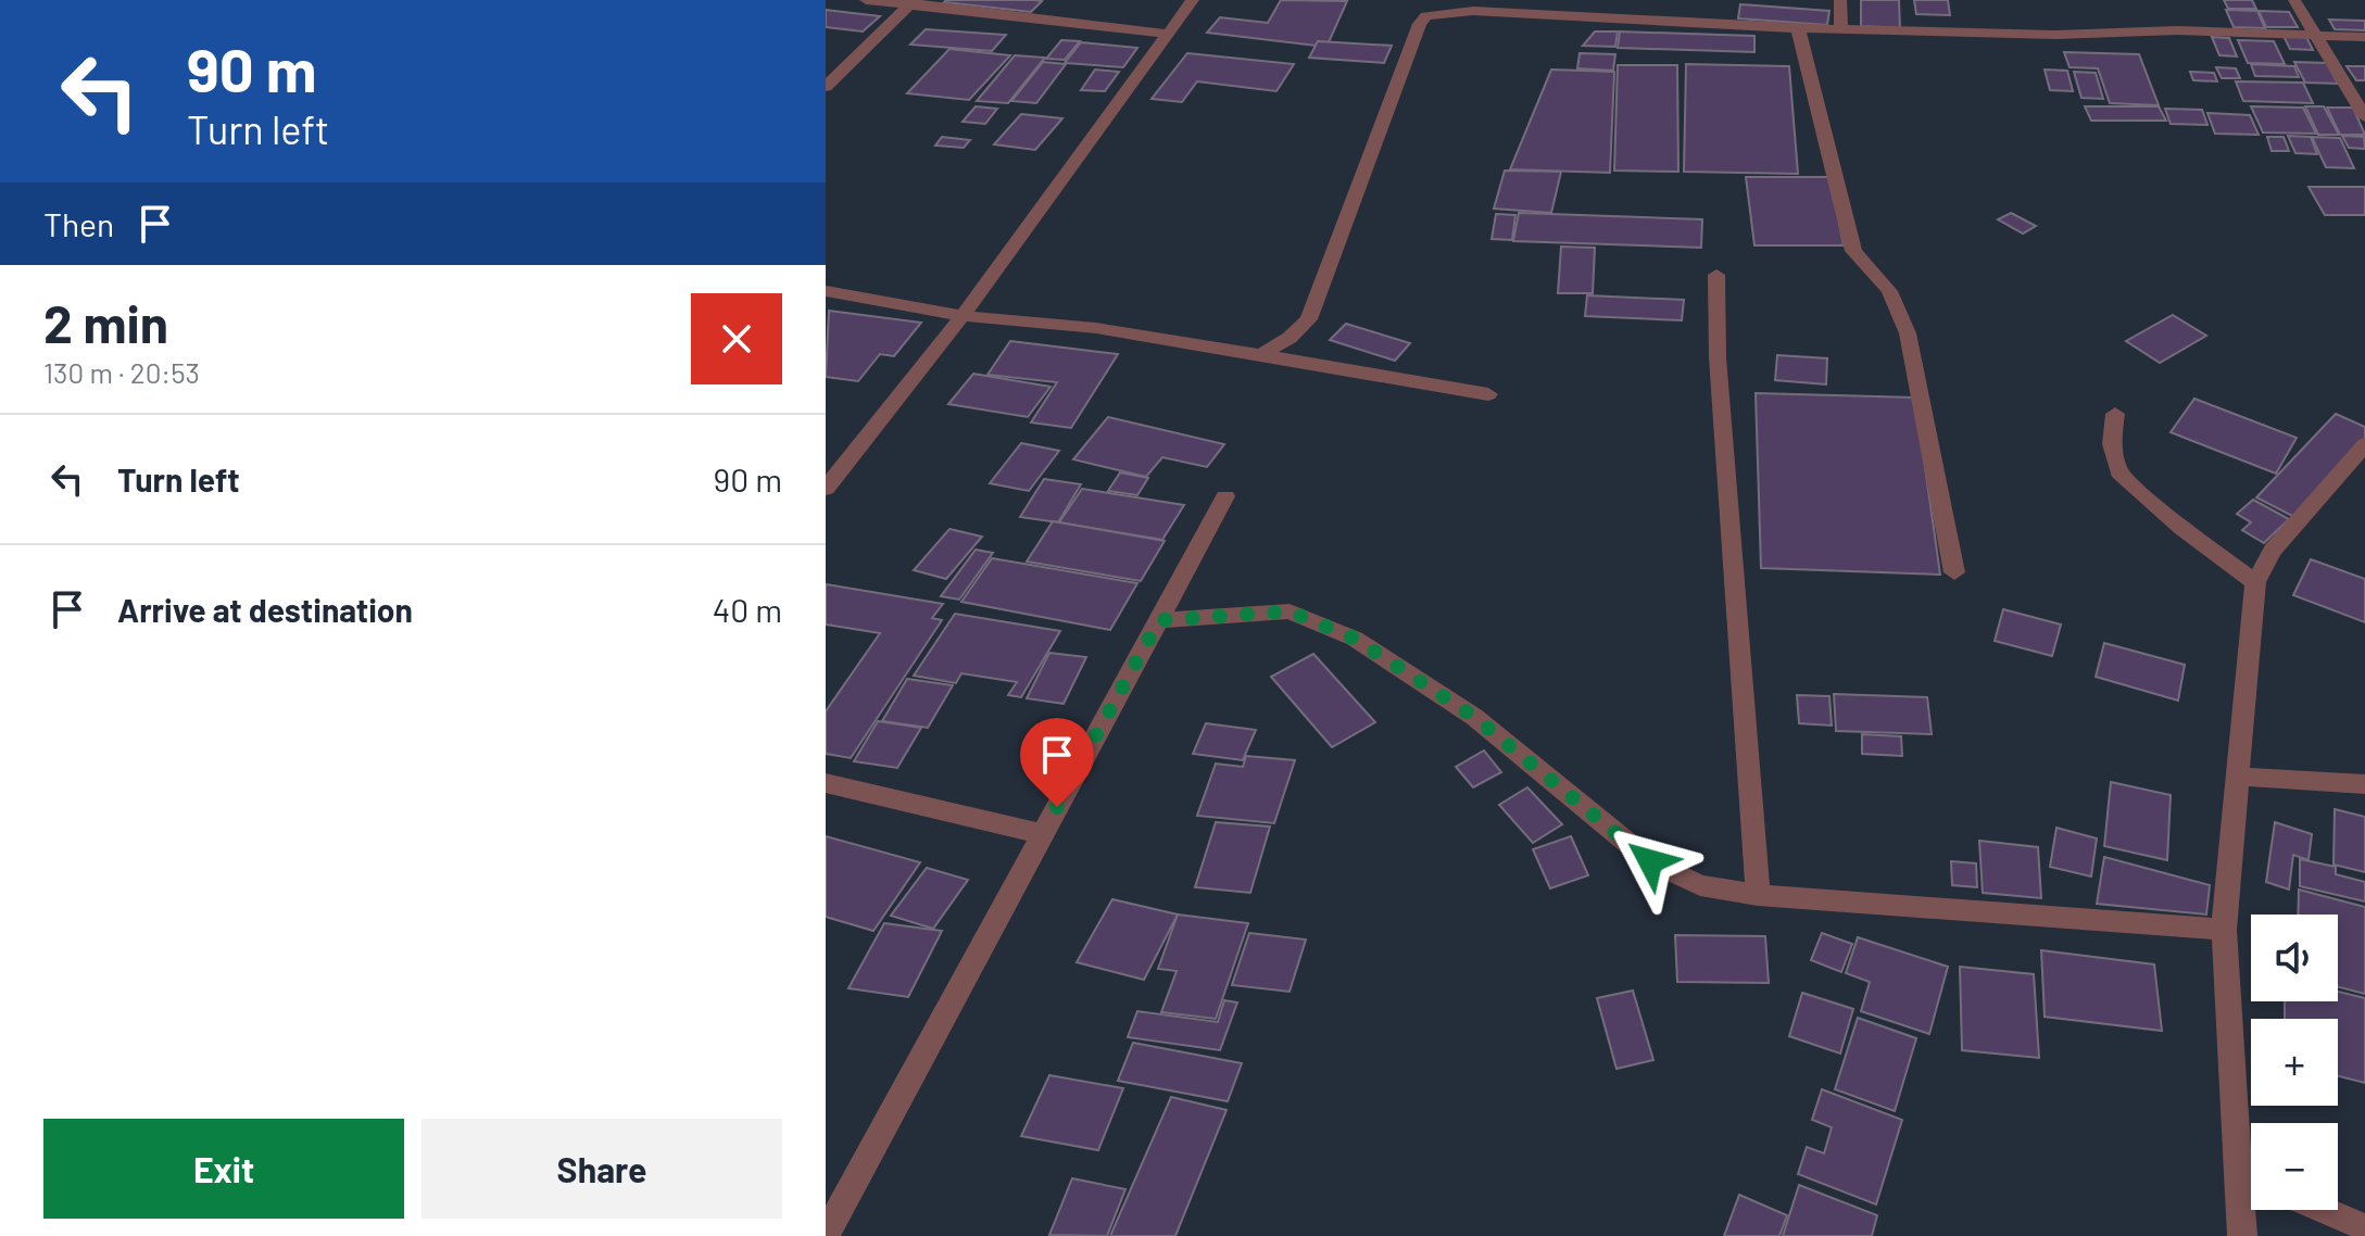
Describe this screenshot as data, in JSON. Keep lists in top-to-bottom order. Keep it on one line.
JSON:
{"page":{"turn":["90 m","Turn left"],"then":"Then","heading":["2 min","130 m · 20:53"],"list":[{"name":"Turn left","value":"90 m"},{"name":"Arrive at destination","value":"40 m"}],"map_buttons":["+","−"],"buttons":["Exit","Share"]}}
